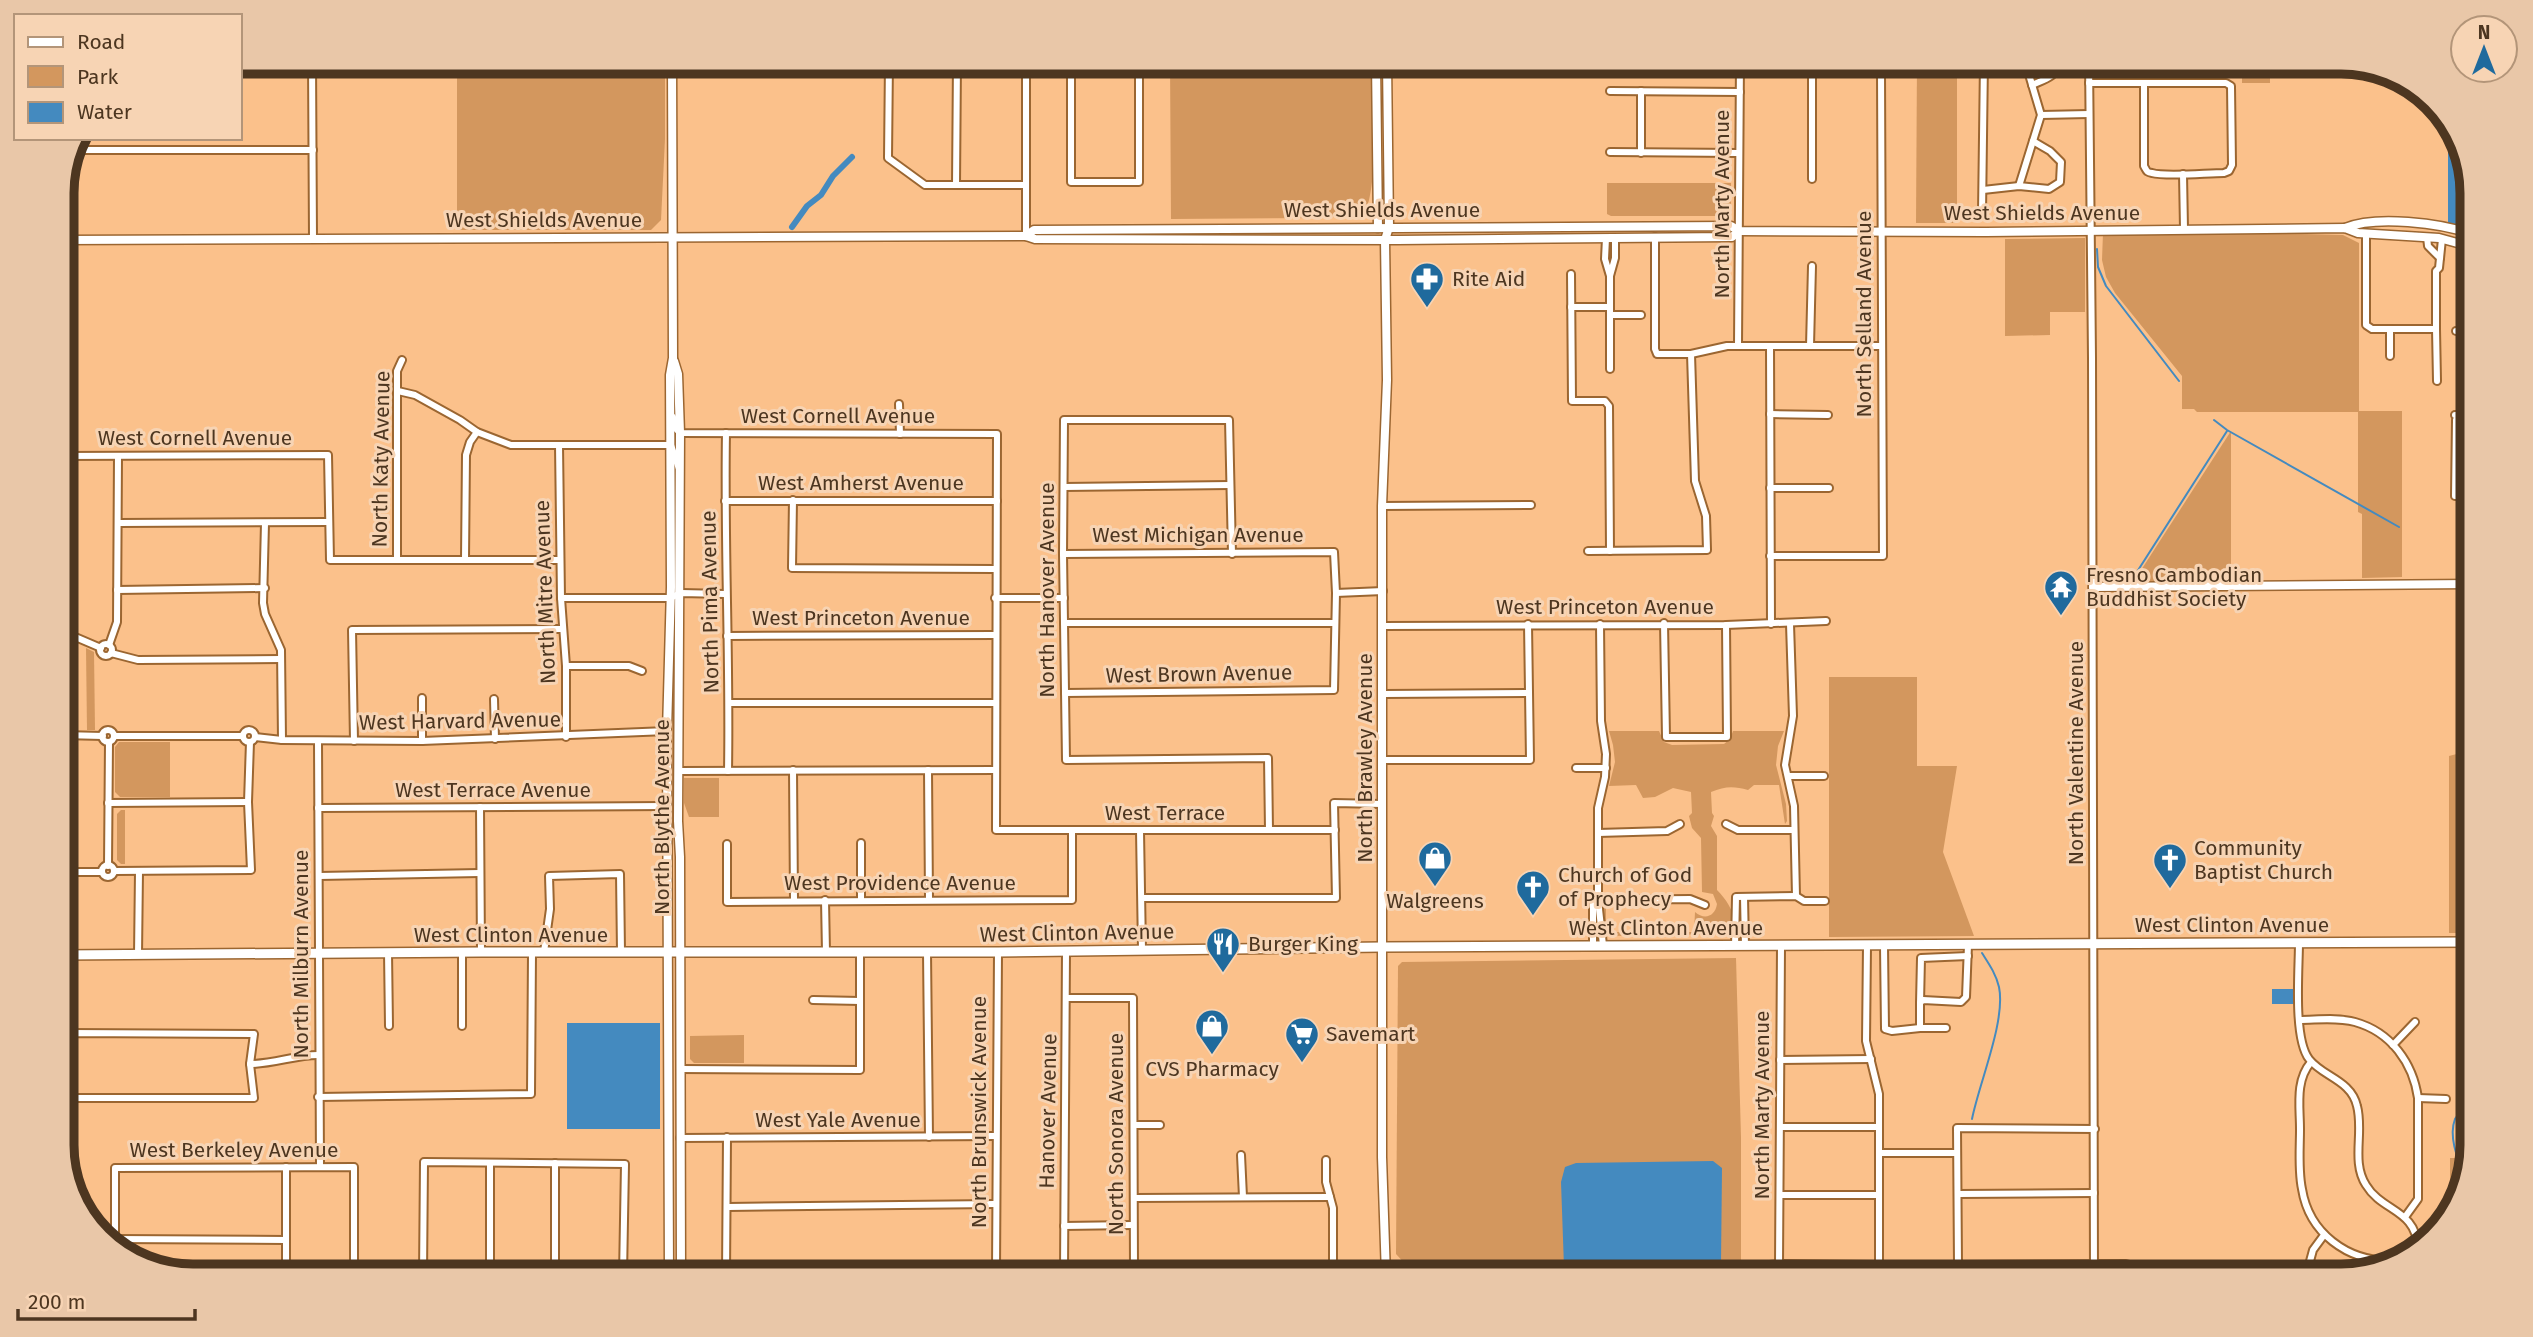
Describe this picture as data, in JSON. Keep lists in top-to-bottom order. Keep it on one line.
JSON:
{"streets":{"main road":["West Clinton Avenue"],"street":["North Marty Avenue","West Shields Avenue","North Selland Avenue","West Cornell Avenue","North Katy Avenue","West Amherst Avenue","West Michigan Avenue","North Hanover Avenue","North Mitre Avenue","North Pima Avenue","West Princeton Avenue","West Brown Avenue","West Harvard Avenue","North Valentine Avenue","North Brawley Avenue","West Terrace Avenue","West Terrace","North Blythe Avenue","West Providence Avenue","North Milburn Avenue","Hanover Avenue","North Brunswick Avenue","West Yale Avenue","North Sonora Avenue","West Berkeley Avenue"]},"crossings":[["North Marty Avenue","West Shields Avenue"],["North Marty Avenue","West Clinton Avenue"],["West Shields Avenue","North Selland Avenue"],["West Shields Avenue","North Valentine Avenue"],["West Shields Avenue","North Brawley Avenue"],["West Shields Avenue","North Blythe Avenue"],["West Cornell Avenue","West Amherst Avenue"],["West Cornell Avenue","North Pima Avenue"],["West Cornell Avenue","North Blythe Avenue"],["West Amherst Avenue","North Pima Avenue"],["West Michigan Avenue","North Hanover Avenue"],["North Hanover Avenue","West Princeton Avenue"],["North Hanover Avenue","West Brown Avenue"],["North Hanover Avenue","West Terrace"],["North Mitre Avenue","West Harvard Avenue"],["North Pima Avenue","West Princeton Avenue"],["West Princeton Avenue","North Brawley Avenue"],["West Harvard Avenue","North Blythe Avenue"],["West Harvard Avenue","North Milburn Avenue"],["North Valentine Avenue","West Clinton Avenue"],["North Brawley Avenue","West Clinton Avenue"],["West Terrace Avenue","North Blythe Avenue"],["West Terrace Avenue","North Milburn Avenue"],["West Terrace","West Providence Avenue"],["North Blythe Avenue","West Clinton Avenue"],["North Blythe Avenue","West Yale Avenue"],["West Clinton Avenue","North Milburn Avenue"],["West Clinton Avenue","Hanover Avenue"],["West Clinton Avenue","North Brunswick Avenue"],["North Milburn Avenue","West Berkeley Avenue"],["Hanover Avenue","North Sonora Avenue"],["North Brunswick Avenue","West Yale Avenue"]],"places":{"pharmacy":["Rite Aid"],"temple":["Fresno Cambodian Buddhist Society"],"shop":["Walgreens","CVS Pharmacy"],"church":["Community Baptist Church","Church of God of Prophecy"],"restaurant":["Burger King"],"supermarket":["Savemart"]},"legend":["Road","Park","Water"],"scale_bar":"200 m","north":"top"}
